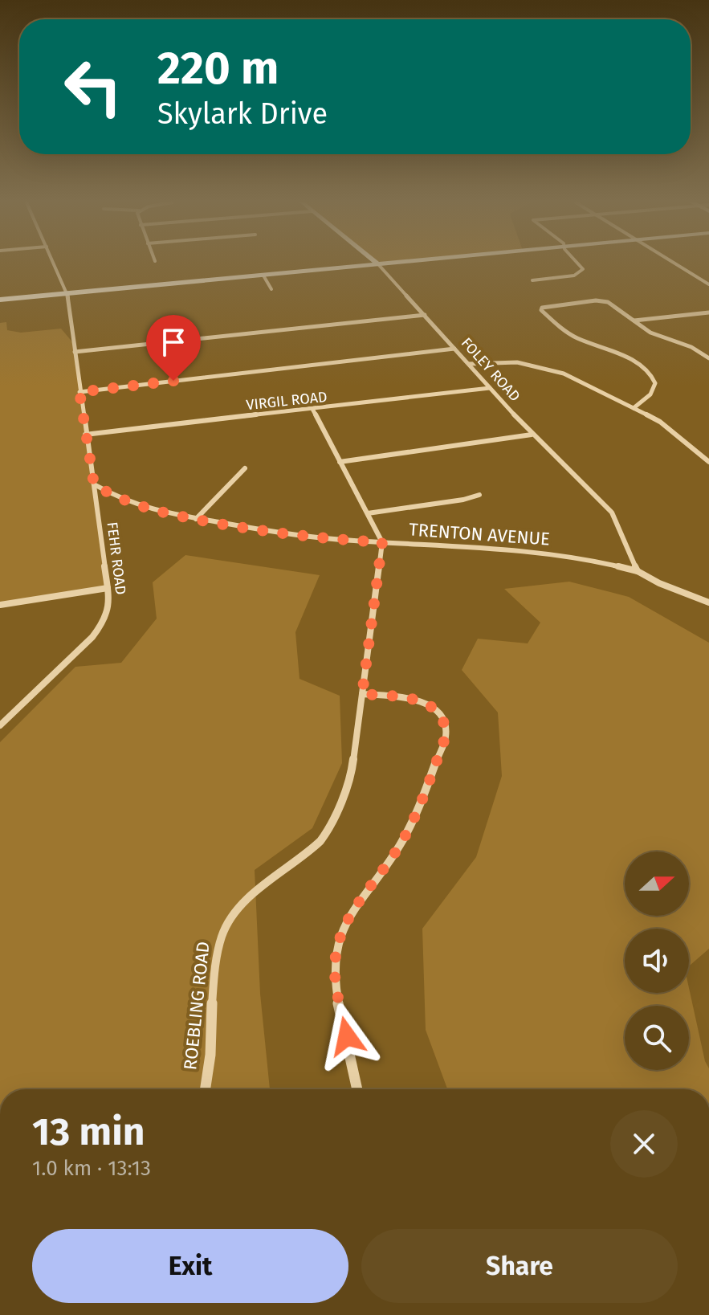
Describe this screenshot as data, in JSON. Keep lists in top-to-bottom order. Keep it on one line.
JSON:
{"streets":{"street":["FOLEY ROAD","VIRGIL ROAD","TRENTON AVENUE","FEHR ROAD","ROEBLING ROAD"]},"crossings":[["FOLEY ROAD","VIRGIL ROAD"],["FOLEY ROAD","TRENTON AVENUE"],["VIRGIL ROAD","FEHR ROAD"],["TRENTON AVENUE","FEHR ROAD"],["TRENTON AVENUE","ROEBLING ROAD"]],"north":"right","page":{"turn":["220 m","Skylark Drive"],"heading":["13 min","1.0 km · 13:13"],"buttons":["Exit","Share"]}}
